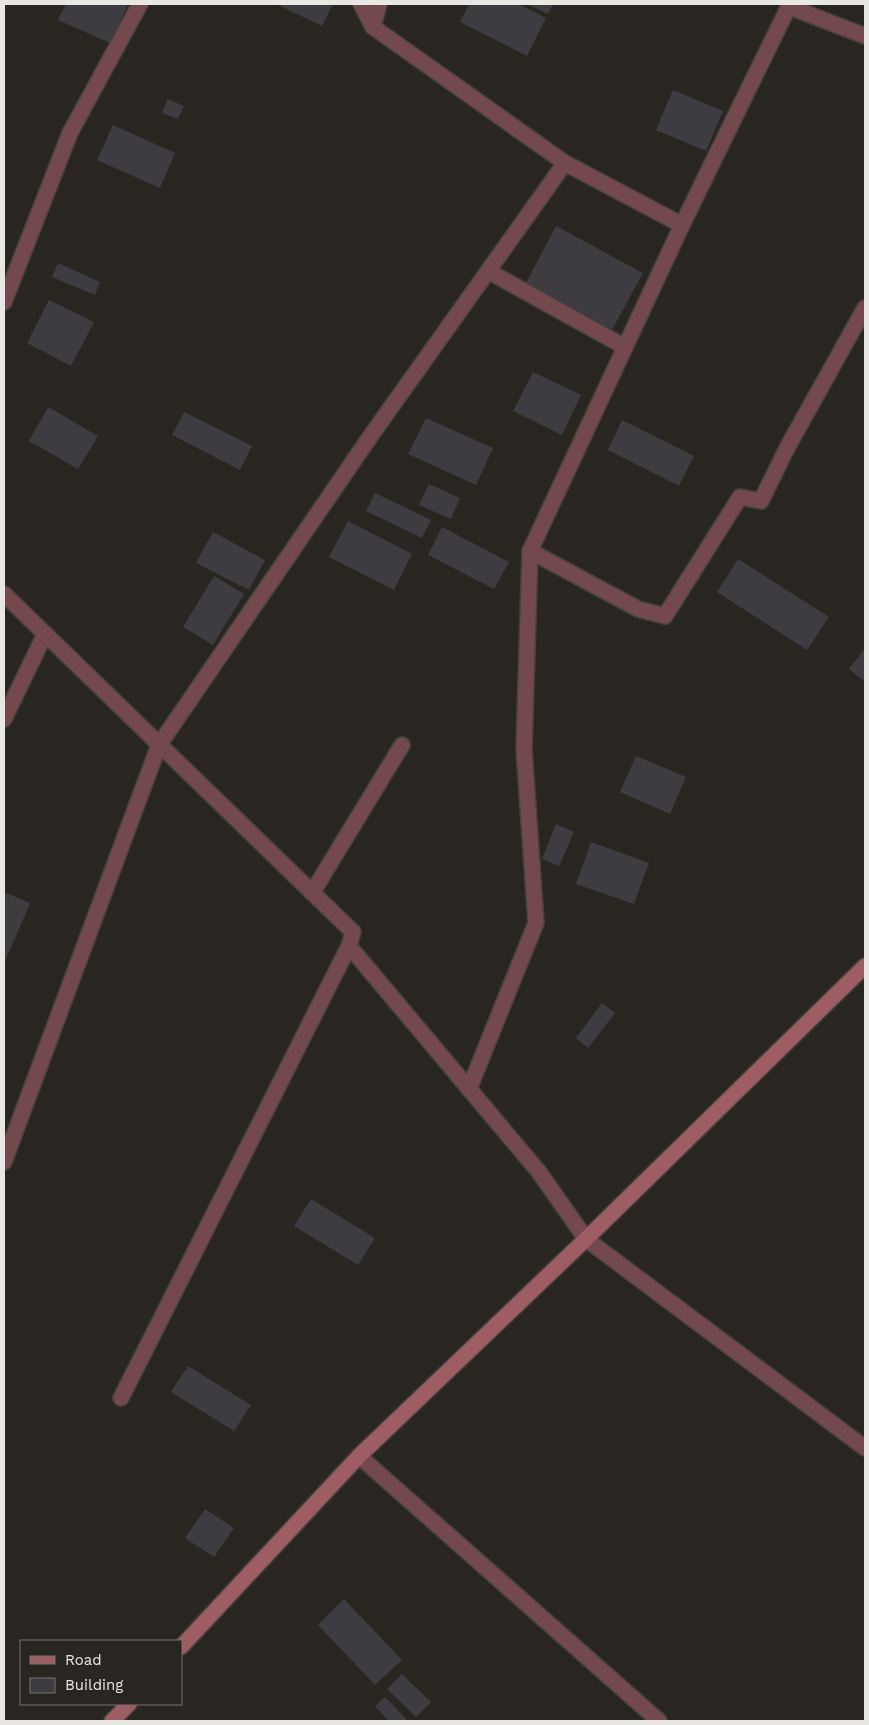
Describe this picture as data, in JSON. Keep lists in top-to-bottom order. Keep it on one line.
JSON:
{"legend":["Road","Building"]}
